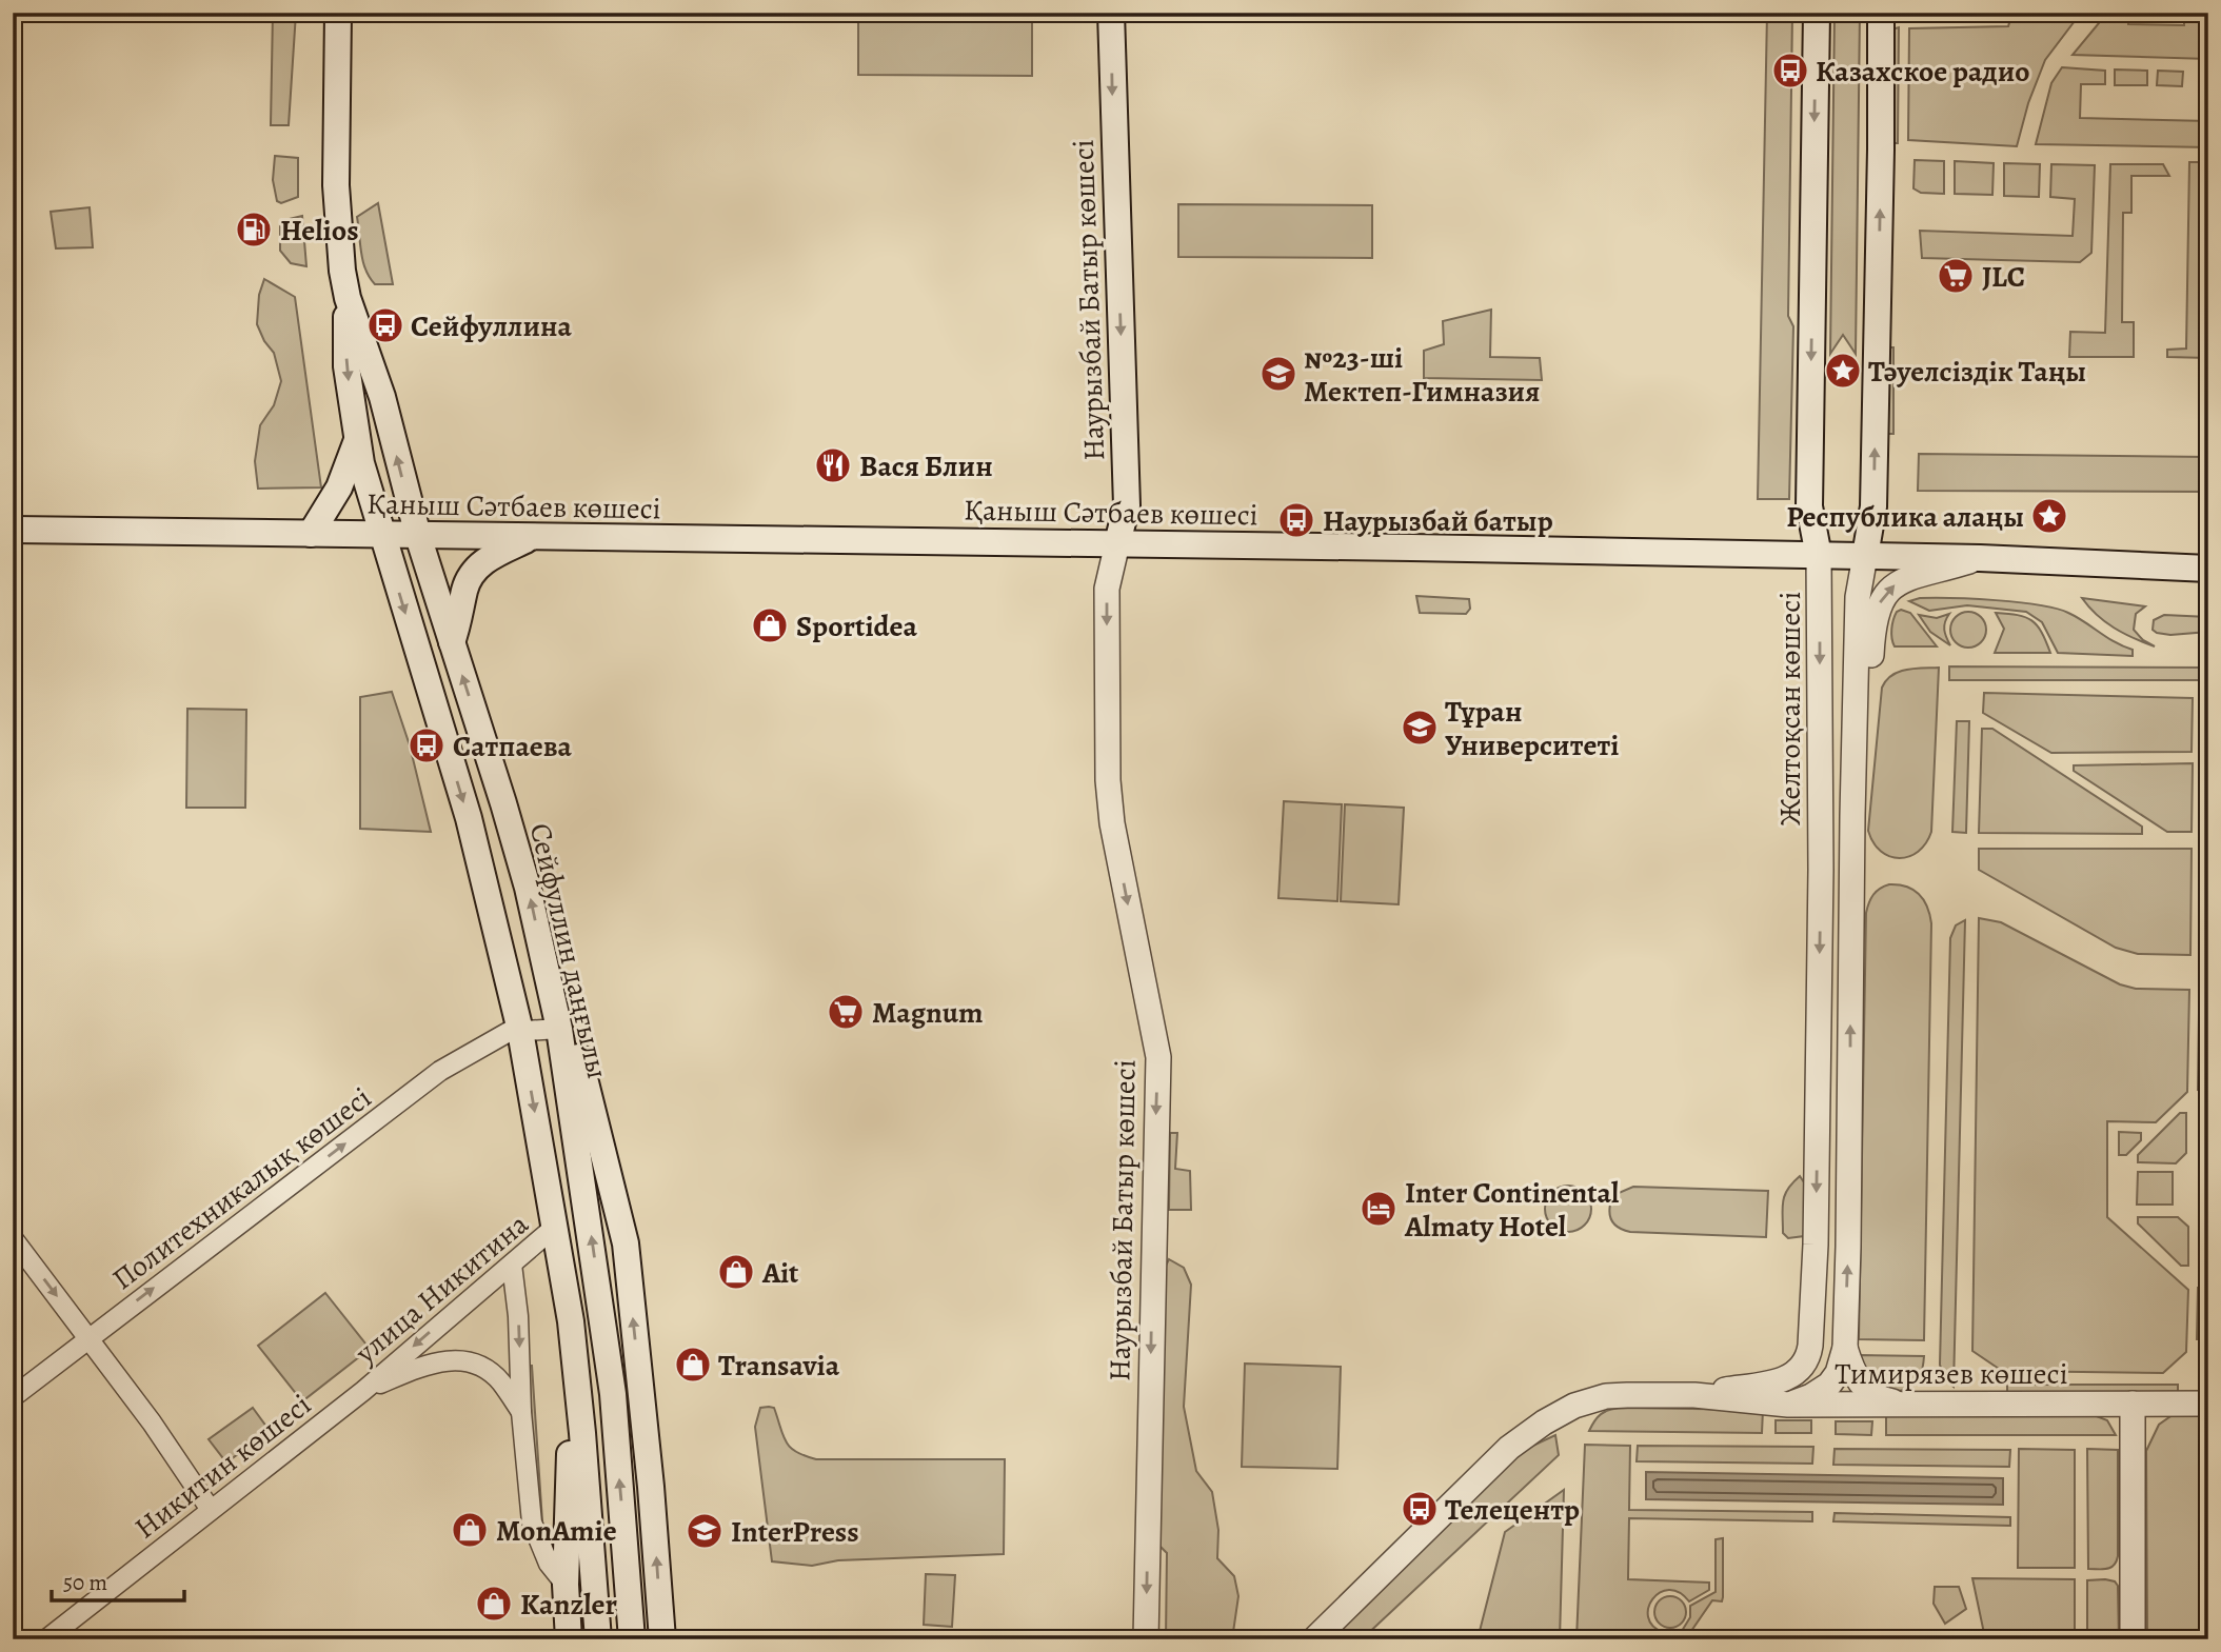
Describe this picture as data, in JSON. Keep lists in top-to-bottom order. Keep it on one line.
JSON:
{"streets":{"main road":["Наурызбай Батыр көшесі","Қаныш Сәтбаев көшесі","Желтоқсан көшесі","Сейфуллин даңғылы"],"street":["Политехникалық көшесі","улица Никитина","Тимирязев көшесі","Никитин көшесі"]},"crossings":[["Наурызбай Батыр көшесі","Қаныш Сәтбаев көшесі"],["Қаныш Сәтбаев көшесі","Желтоқсан көшесі"],["Қаныш Сәтбаев көшесі","Сейфуллин даңғылы"],["Желтоқсан көшесі","Тимирязев көшесі"],["Сейфуллин даңғылы","Политехникалық көшесі"],["Сейфуллин даңғылы","улица Никитина"],["улица Никитина","Никитин көшесі"]],"one_way":["Наурызбай Батыр көшесі","Политехникалық көшесі","улица Никитина"],"places":{"bus stop":["Казахское радио","Сейфуллина","Наурызбай батыр","Сатпаева","Телецентр"],"fuel station":["Helios"],"supermarket":["JLC","Magnum"],"place":["Тәуелсіздік Таңы","Республика алаңы"],"school or university":["№23-ші Мектеп-Гимназия","Тұран Университеті","InterPress"],"restaurant":["Вася Блин"],"shop":["Sportidea","Ait","Transavia","MonAmie","Kanzler"],"hotel":["Inter Continental Almaty Hotel"]},"scale_bar":"50 m"}
